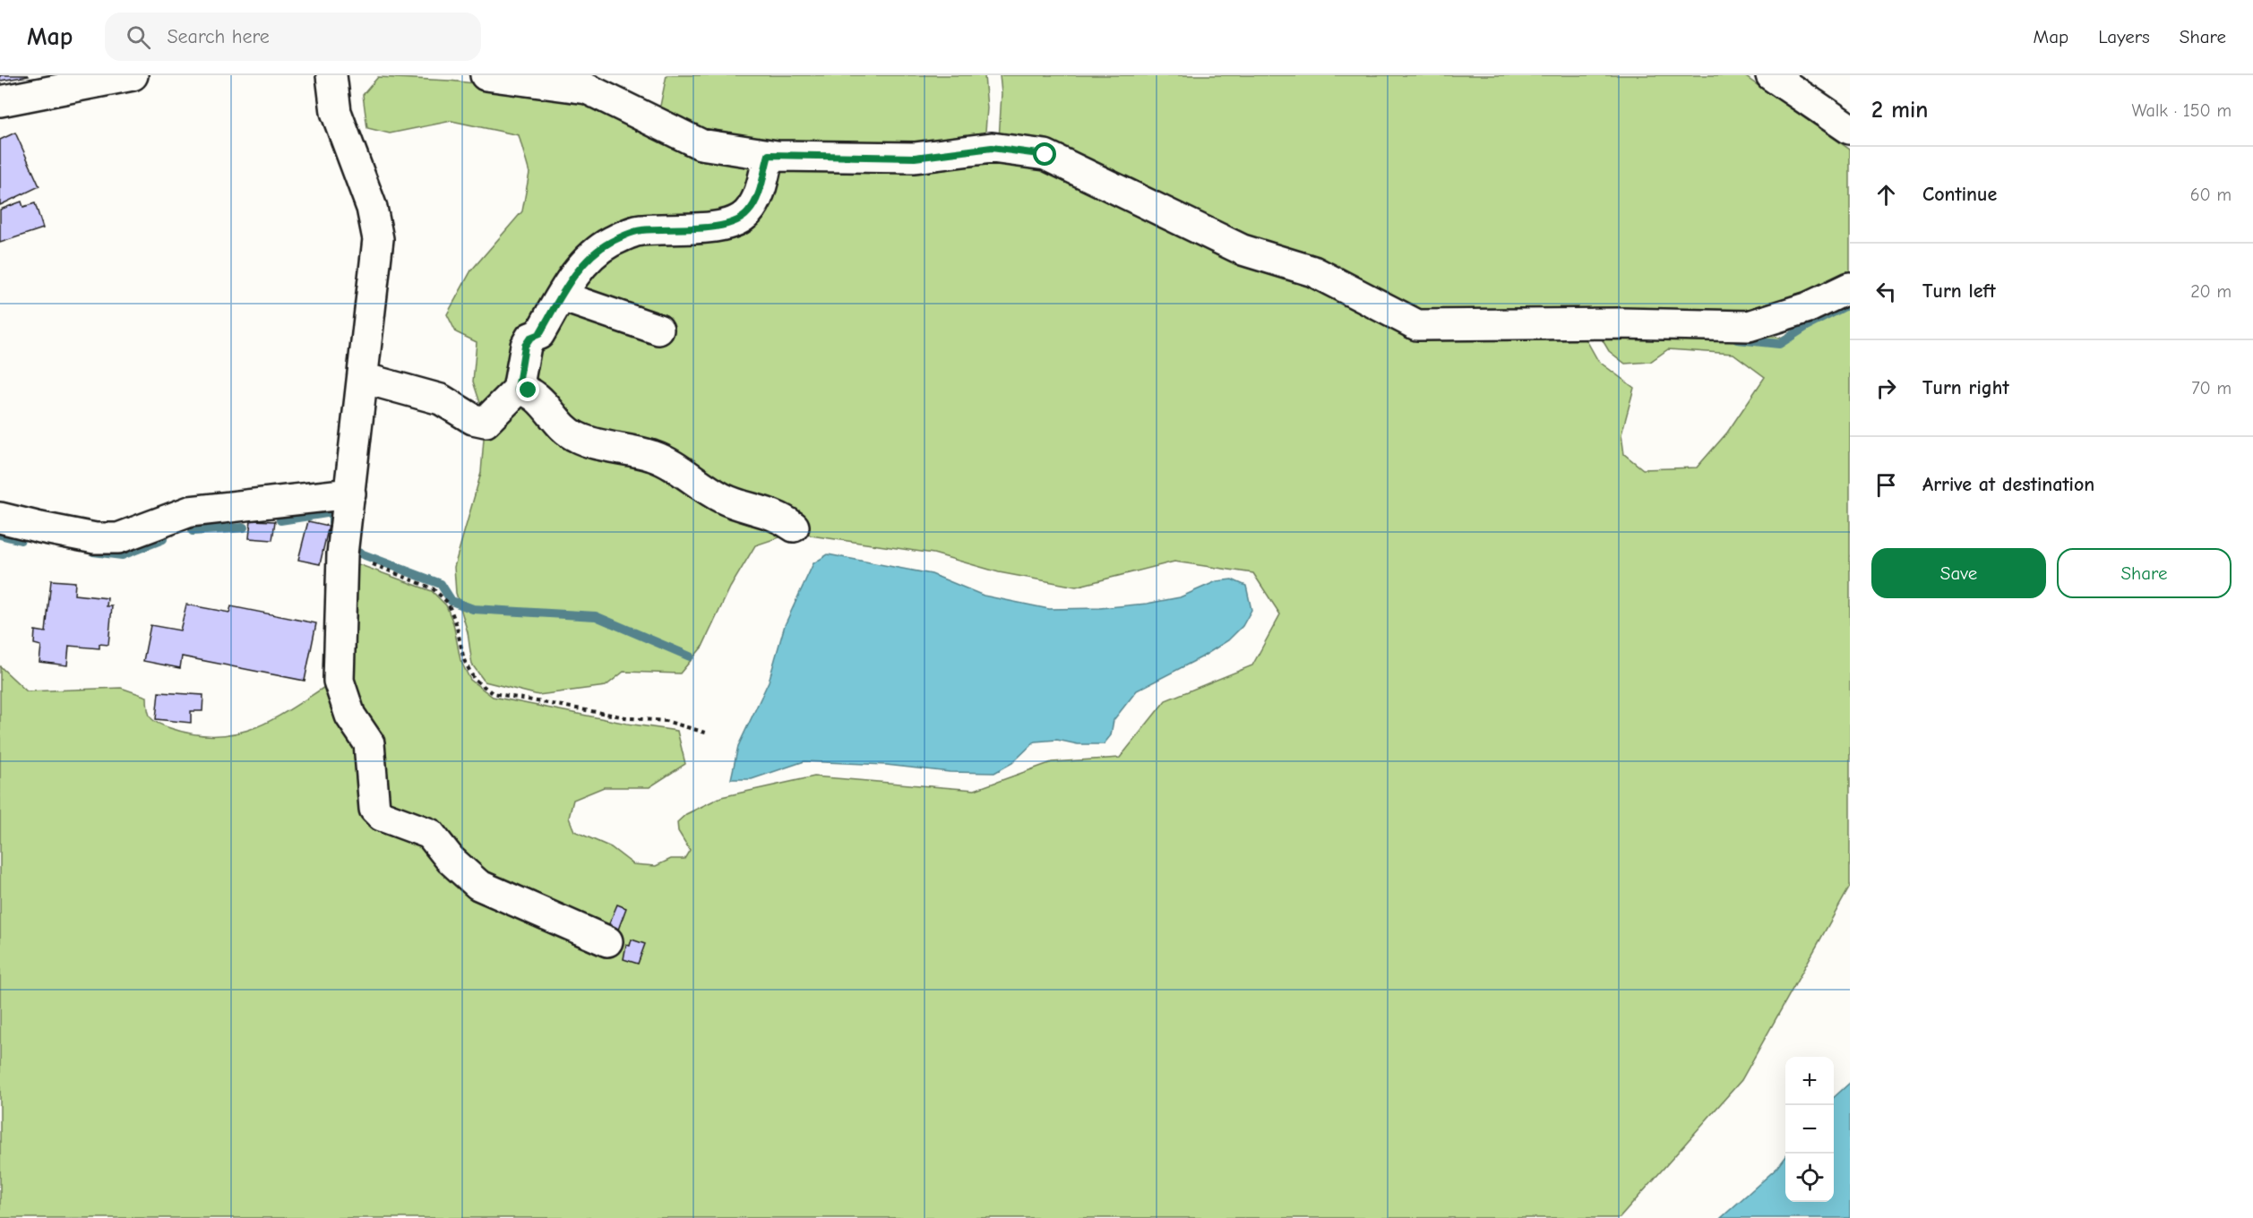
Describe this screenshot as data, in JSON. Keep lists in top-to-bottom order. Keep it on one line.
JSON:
{"page":{"header":"Map","search":"Search here","nav":["Map","Layers","Share"],"heading":["2 min","Walk · 150 m"],"list":[["Continue","60 m"],["Turn left","20 m"],["Turn right","70 m"],"Arrive at destination"],"buttons":["Save","Share"],"map_buttons":["+","−"]}}
